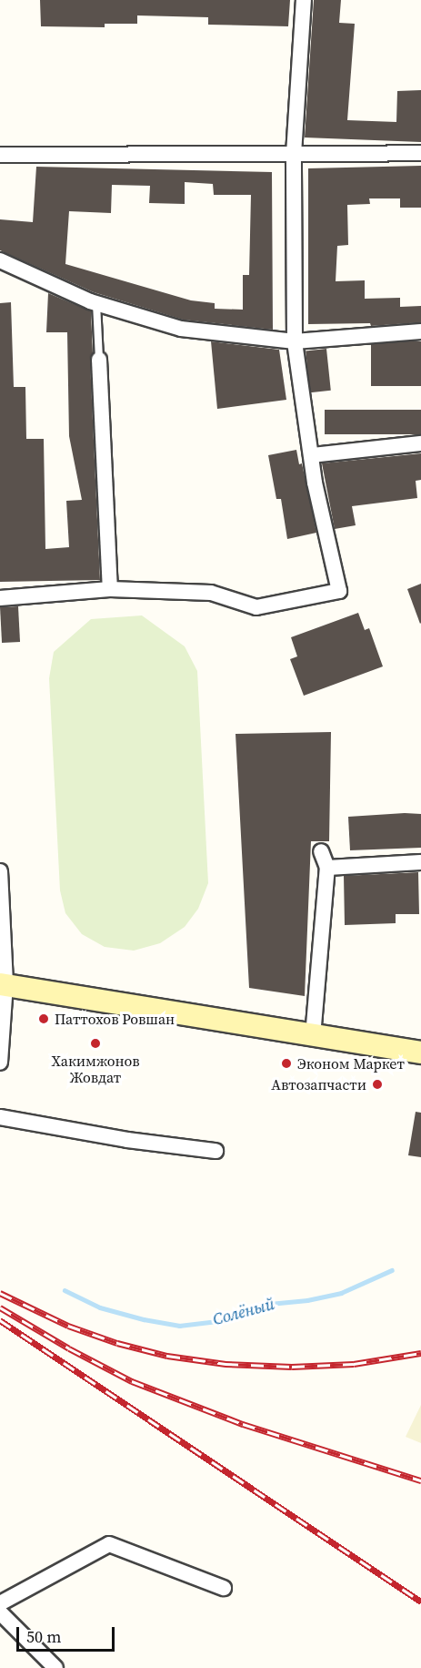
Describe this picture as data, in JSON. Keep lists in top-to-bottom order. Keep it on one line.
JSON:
{"water":["Солёный"],"places":["Паттохов Ровшан","Хакимжонов Жовдат","Эконом Маркет","Автозапчасти"],"scale_bar":"50 m"}
